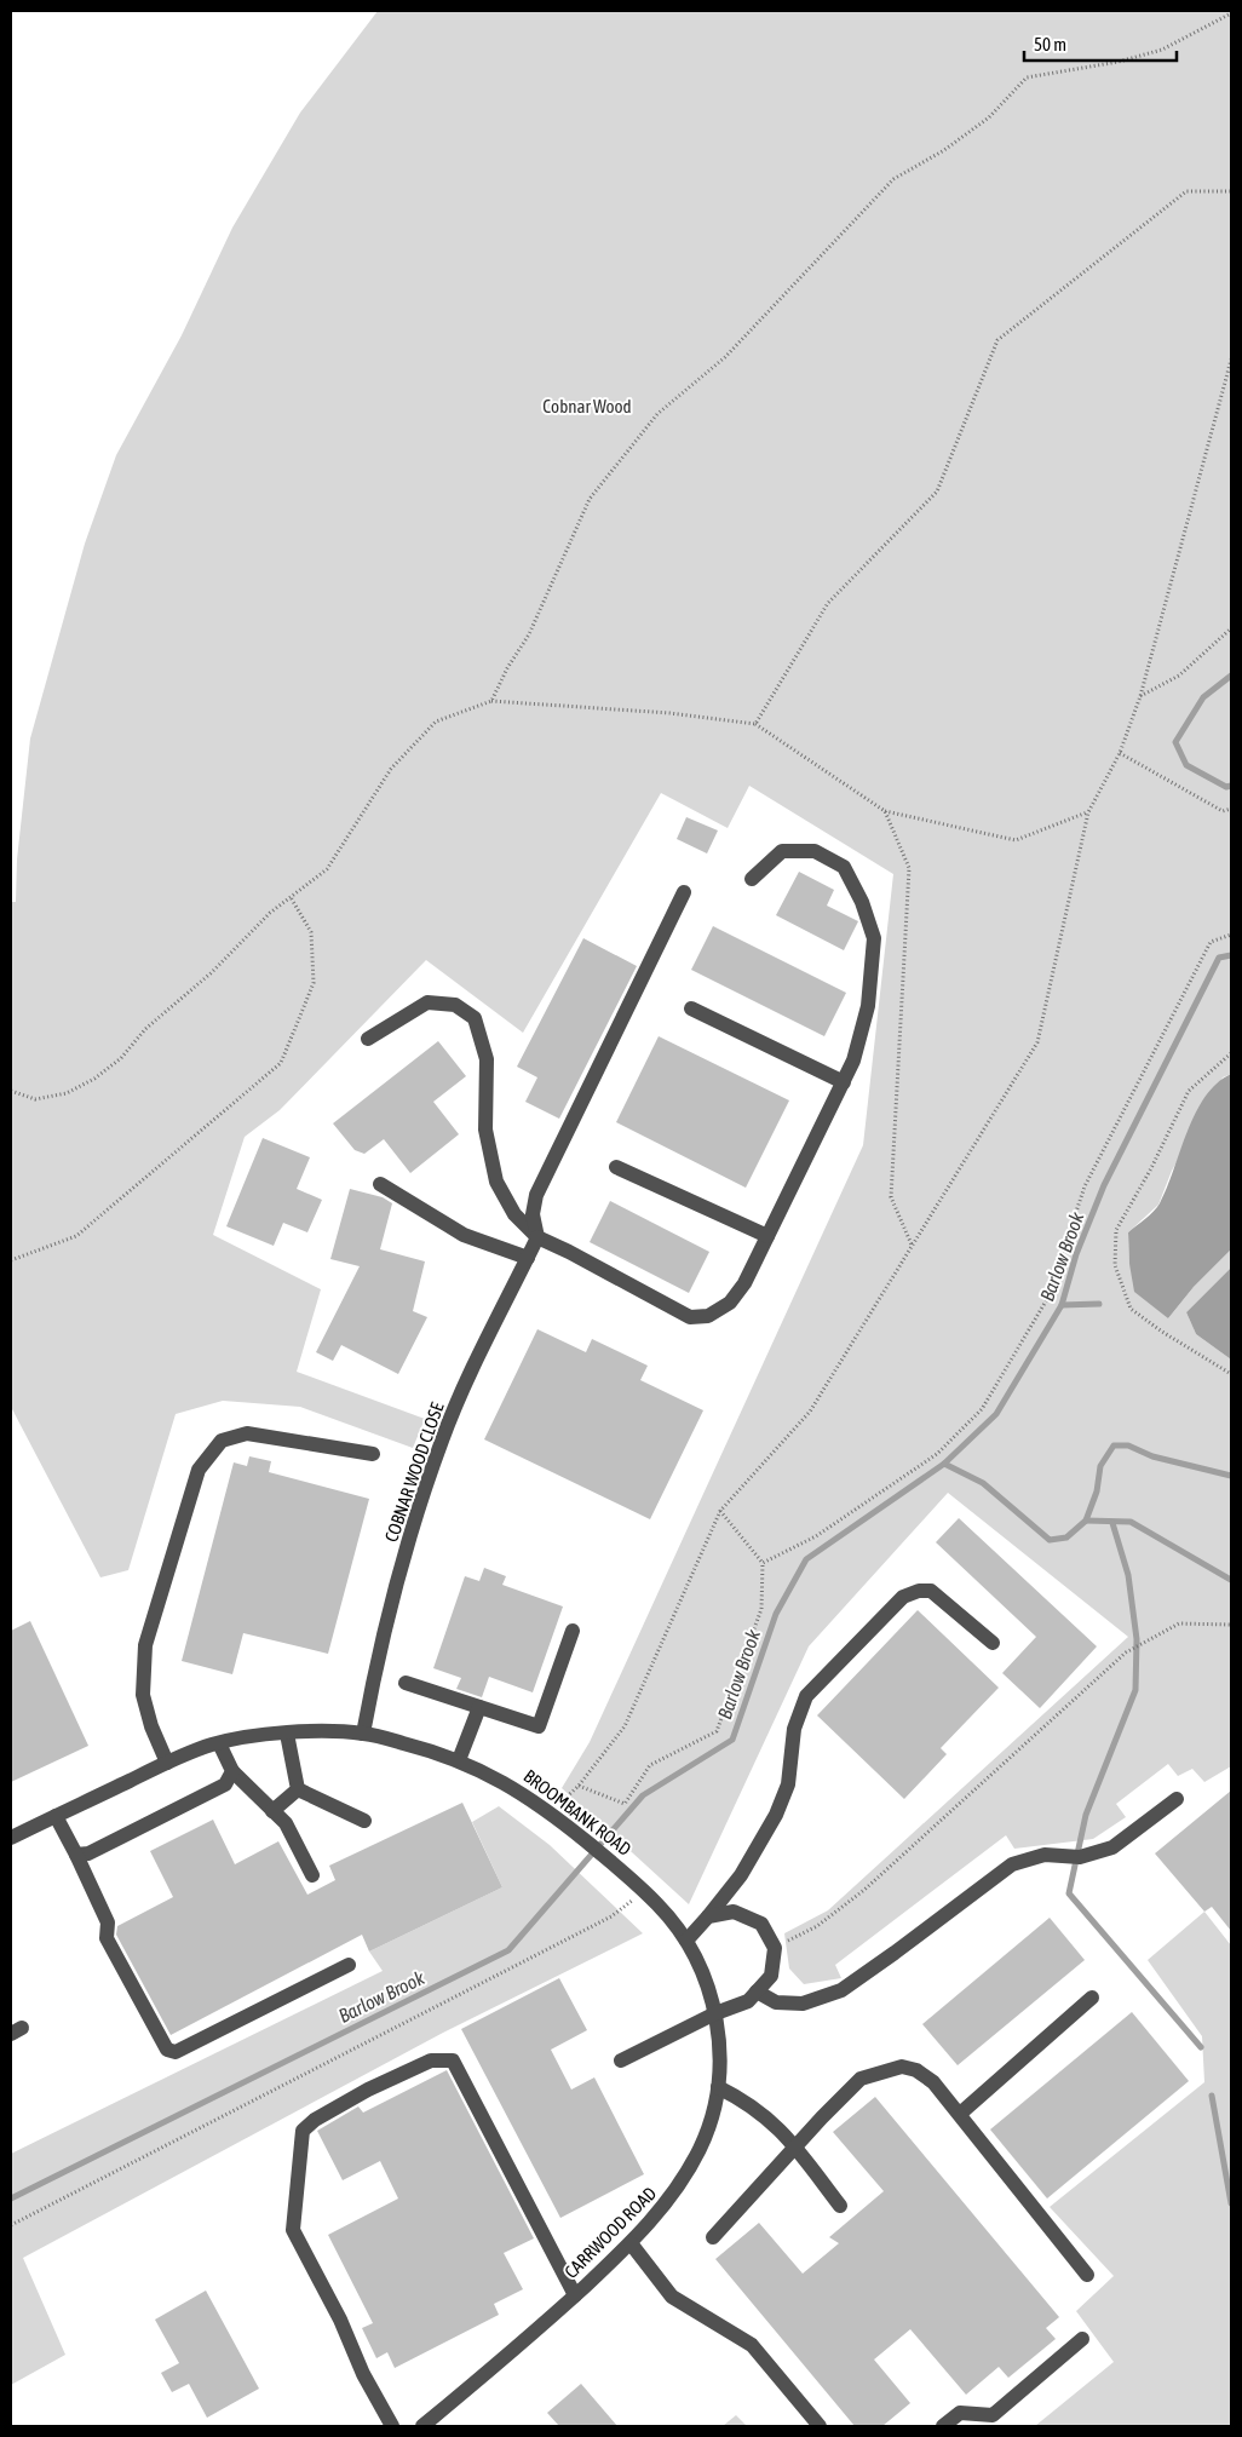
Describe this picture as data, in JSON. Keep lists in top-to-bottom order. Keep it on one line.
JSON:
{"streets":{"street":["COBNAR WOOD CLOSE","BROOMBANK ROAD","CARRWOOD ROAD"]},"crossings":[["COBNAR WOOD CLOSE","BROOMBANK ROAD"],["BROOMBANK ROAD","CARRWOOD ROAD"]],"water":["Barlow Brook"],"parks":["Cobnar Wood"],"scale_bar":"50 m"}
